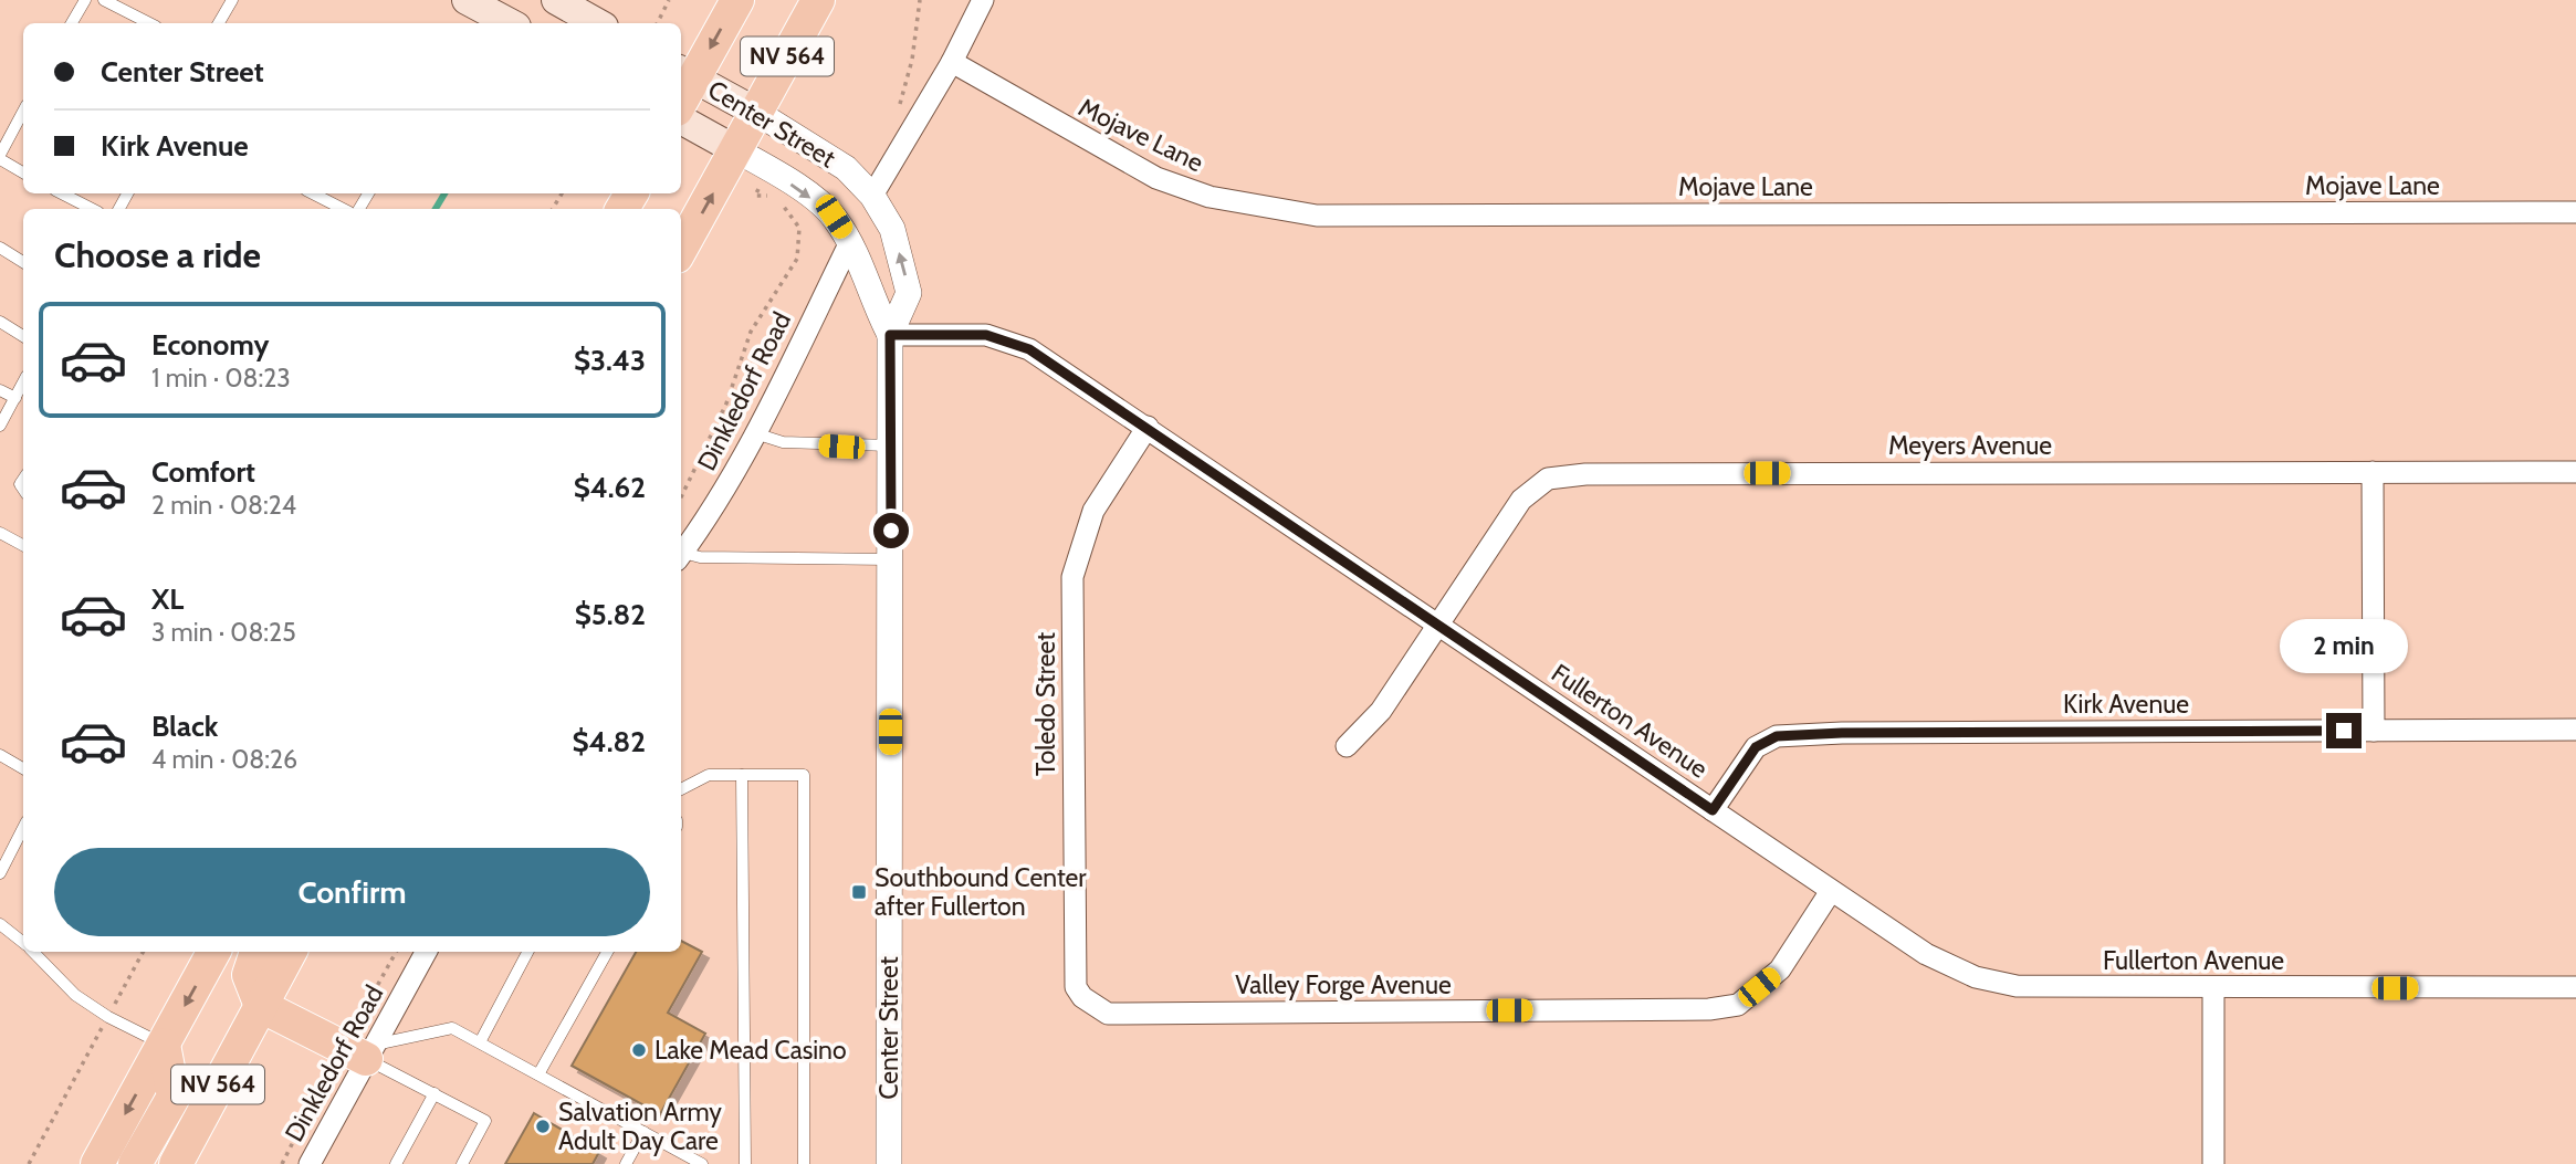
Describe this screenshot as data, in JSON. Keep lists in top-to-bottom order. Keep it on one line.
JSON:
{"streets":{"main road":["NV 564","Center Street"],"street":["Mojave Lane","Dinkledorf Road","Meyers Avenue","Toledo Street","Kirk Avenue","Fullerton Avenue","Valley Forge Avenue"]},"crossings":[["NV 564","Center Street"],["Center Street","Dinkledorf Road"],["Center Street","Fullerton Avenue"],["Meyers Avenue","Fullerton Avenue"],["Toledo Street","Fullerton Avenue"],["Toledo Street","Valley Forge Avenue"],["Kirk Avenue","Fullerton Avenue"],["Fullerton Avenue","Valley Forge Avenue"]],"places":{"transit":["Southbound Center after Fullerton"],"other":["Lake Mead Casino","Salvation Army Adult Day Care"]},"page":{"banner":["Center Street","Kirk Avenue"],"heading":"Choose a ride","list":[{"name":"Economy","note":"1 min · 08:23","value":"$3.43"},{"name":"Comfort","note":"2 min · 08:24","value":"$4.62"},{"name":"XL","note":"3 min · 08:25","value":"$5.82"},{"name":"Black","note":"4 min · 08:26","value":"$4.82"}],"bubble":"2 min","buttons":"Confirm"}}
